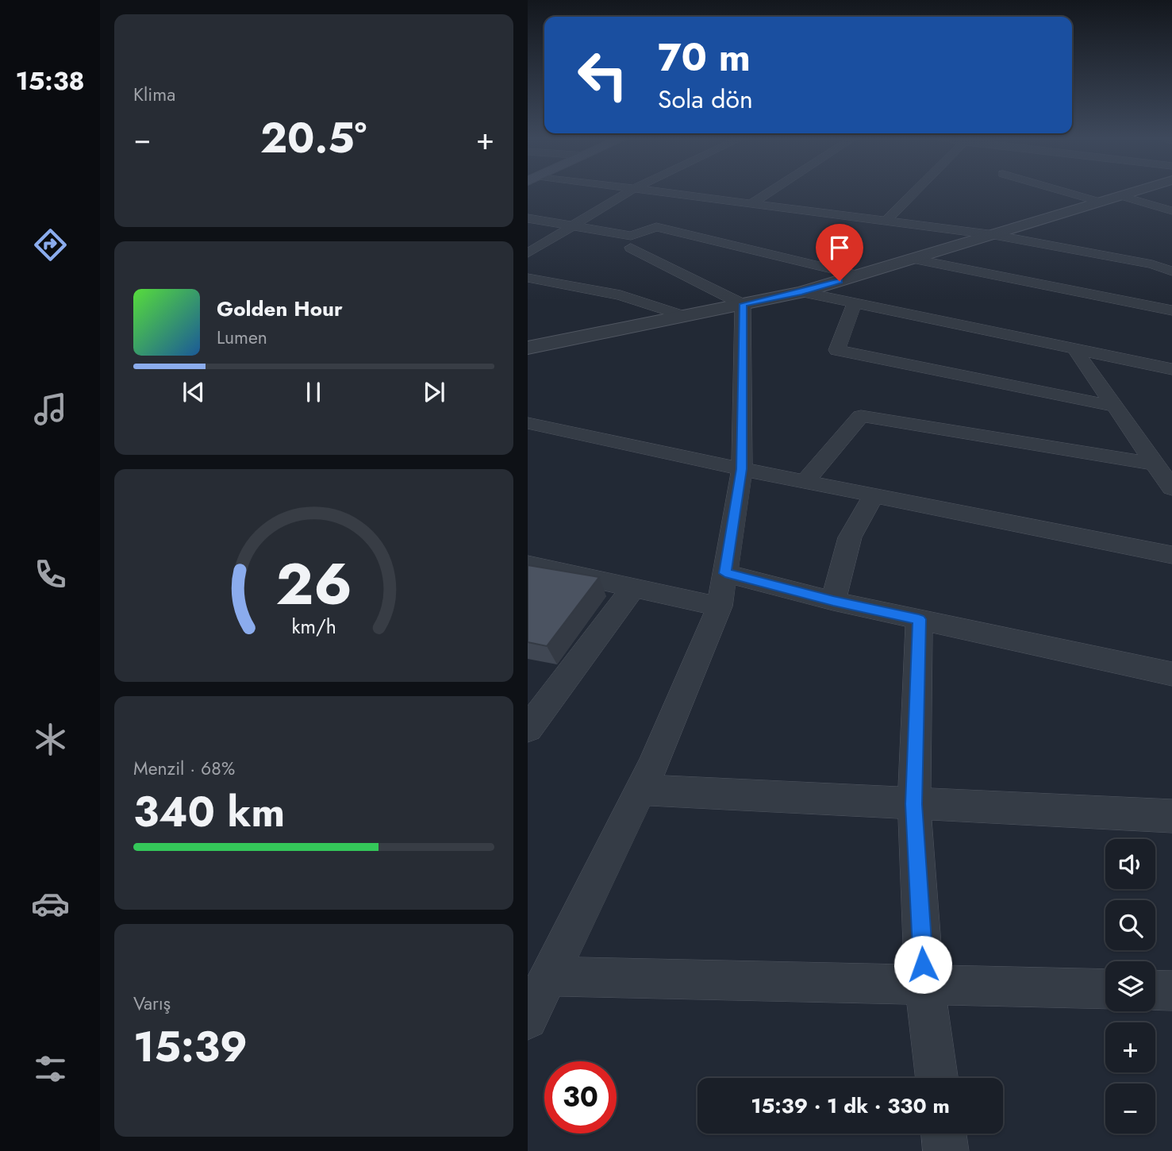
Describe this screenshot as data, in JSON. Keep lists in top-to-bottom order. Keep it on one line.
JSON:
{"page":{"tabs":"15:38","tile":["Klima",["Menzil · 68%","340 km"],["Varış","15:39"]],"turn":["70 m","Sola dön"],"heat":["−","20.5°","+"],"song":["Golden Hour","Lumen"],"map_buttons":["+","−"],"limit":"30","trip":"15:39 · 1 dk · 330 m","gauge":["26","km/h"]}}
